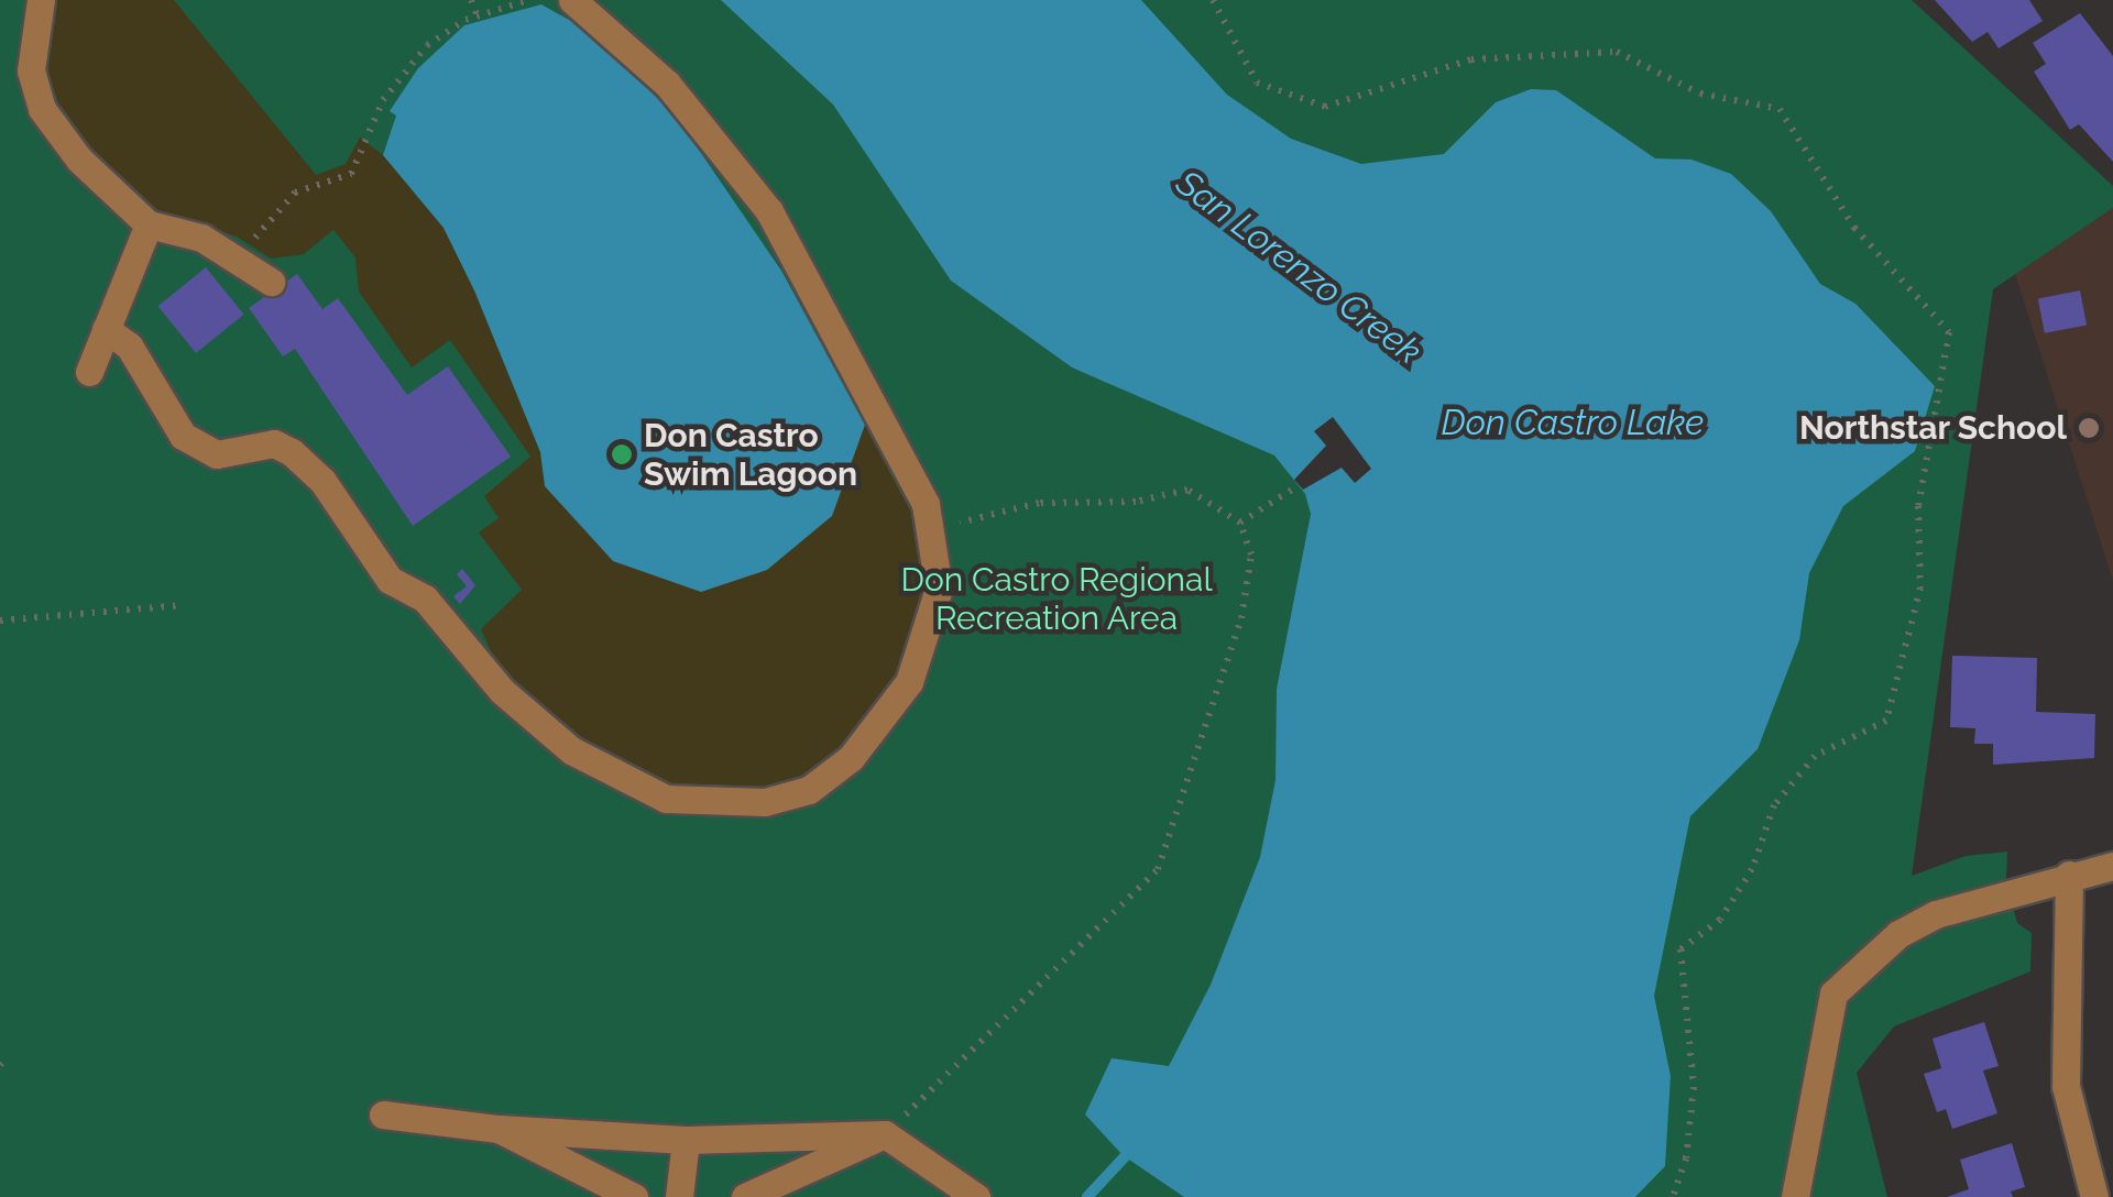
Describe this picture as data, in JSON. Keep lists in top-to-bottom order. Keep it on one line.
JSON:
{"water":["San Lorenzo Creek","Don Castro Lake"],"parks":["Don Castro Regional Recreation Area"],"places":["Northstar School","Don Castro Swim Lagoon"]}
